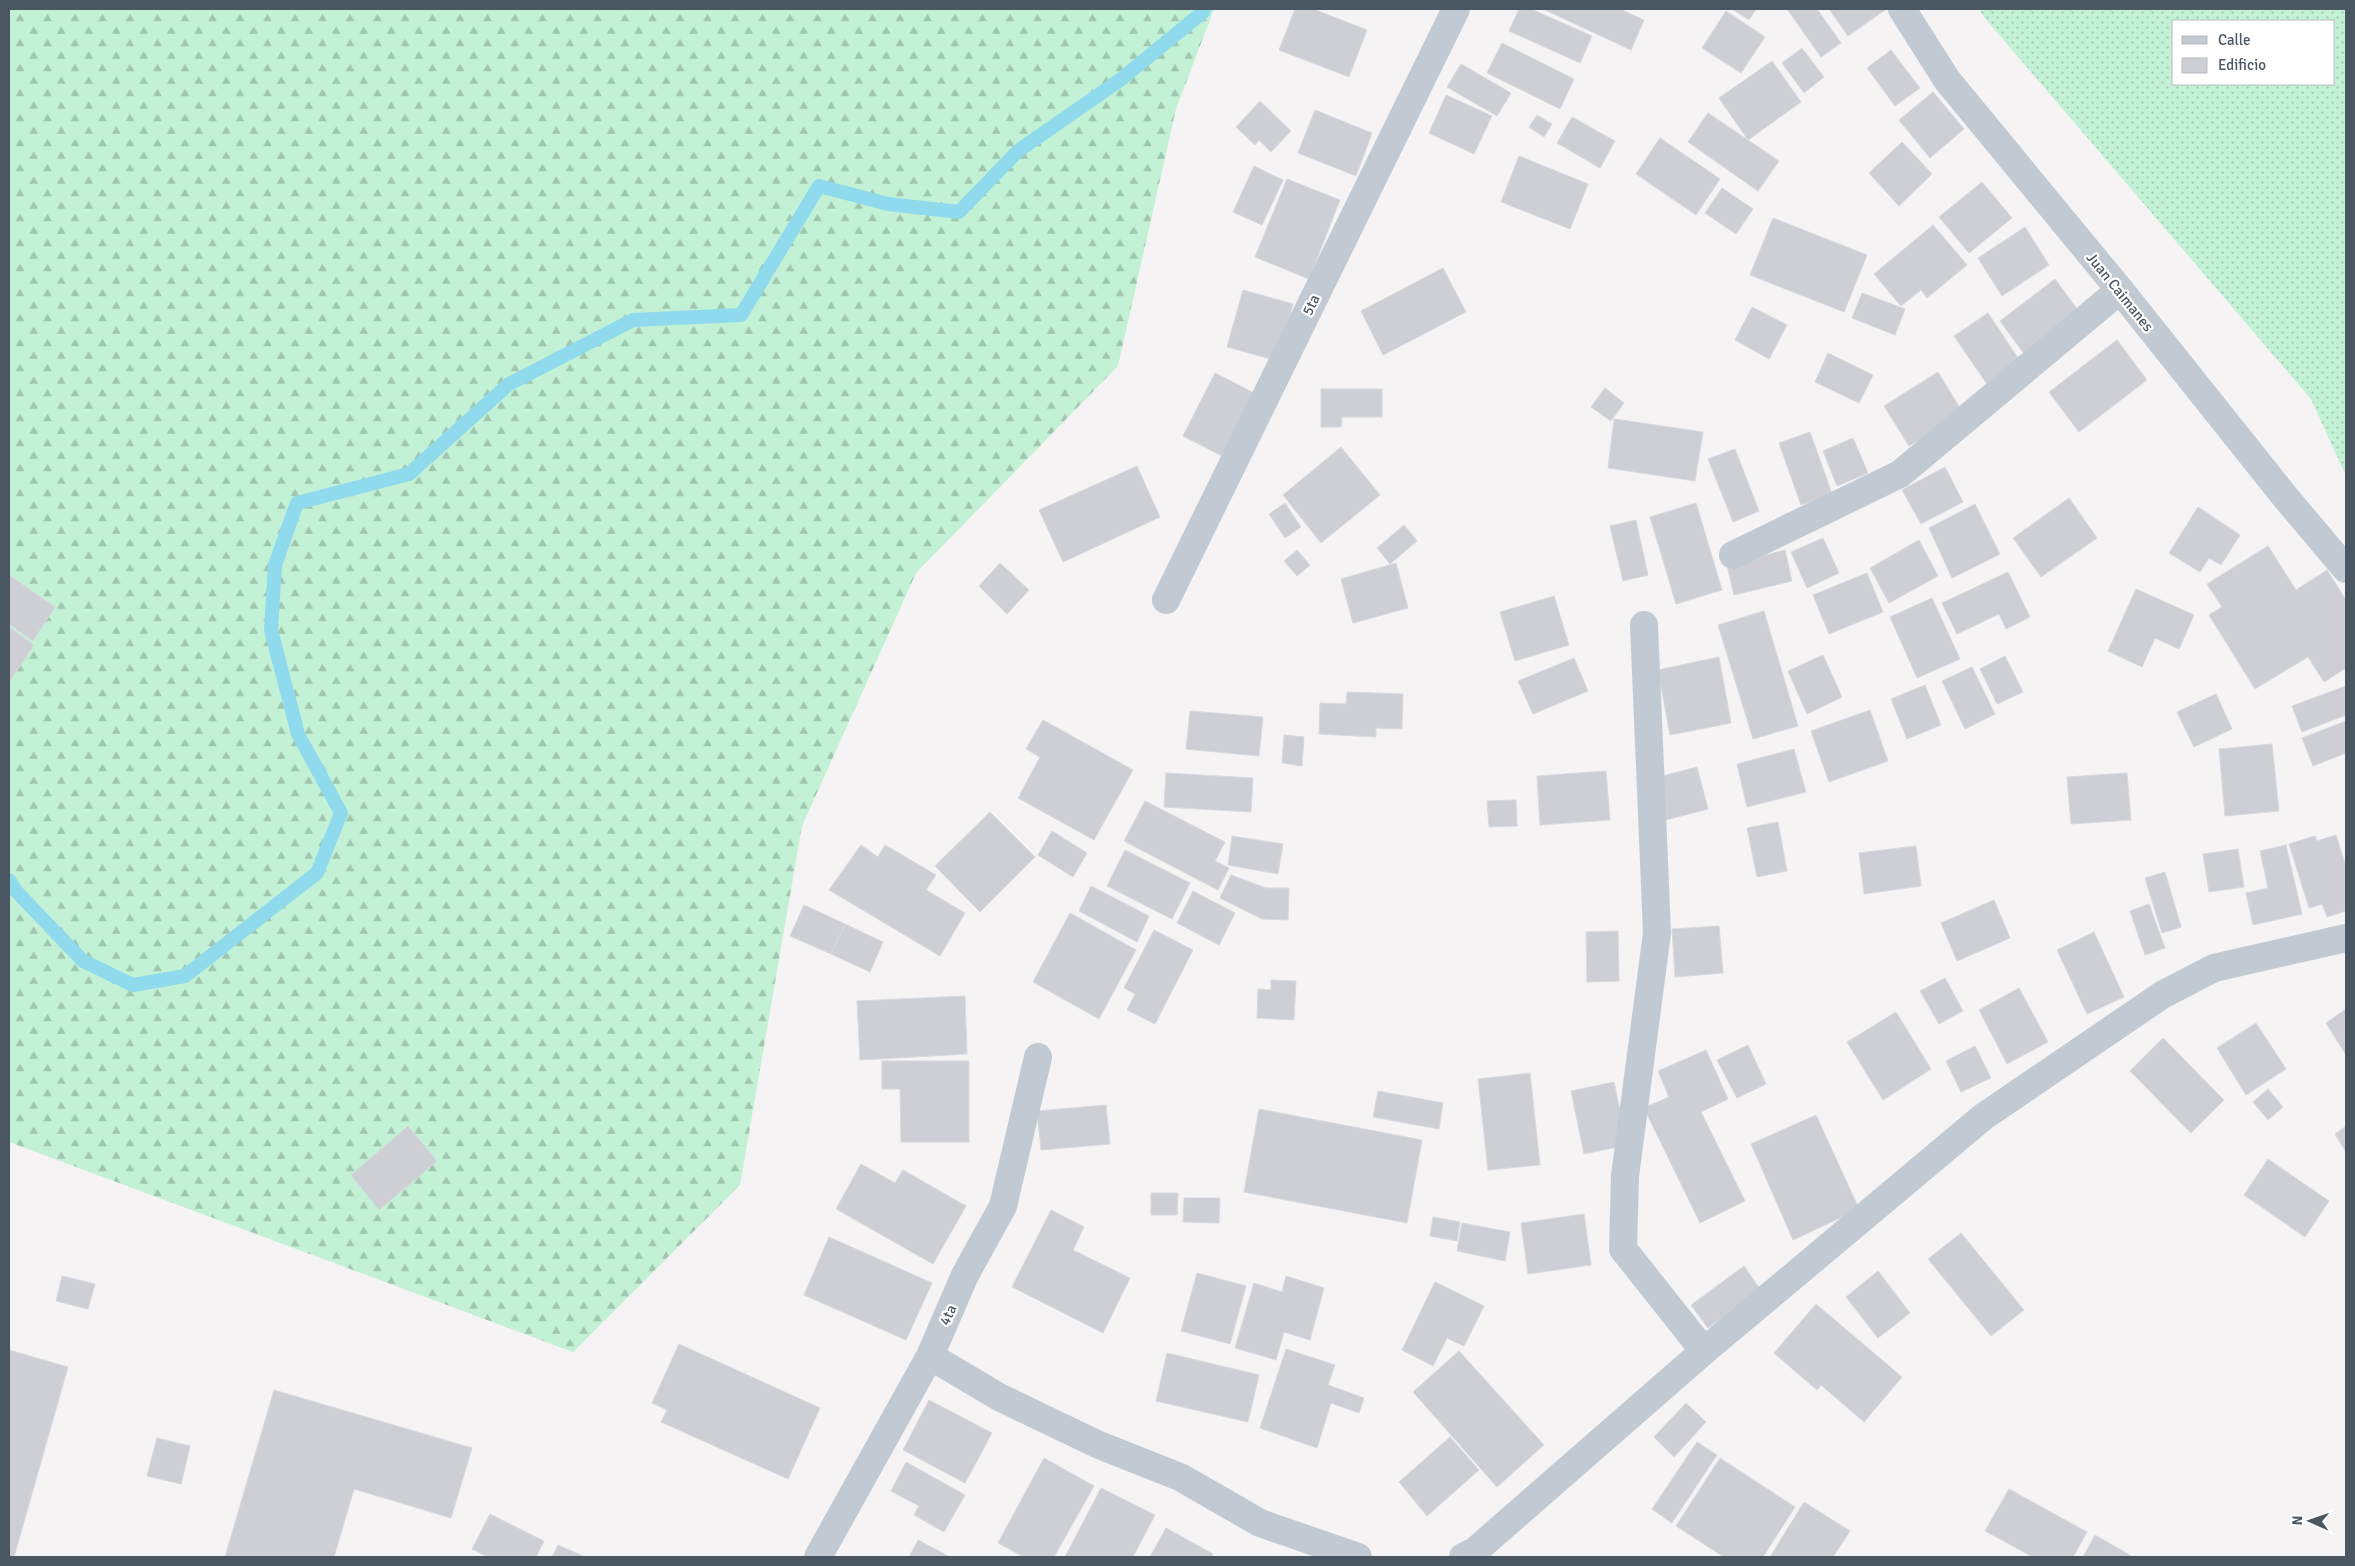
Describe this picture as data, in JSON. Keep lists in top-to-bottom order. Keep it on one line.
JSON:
{"streets":{"street":["Juan Caimanes","5ta","4ta"]},"legend":["Calle","Edificio"],"north":"left"}
